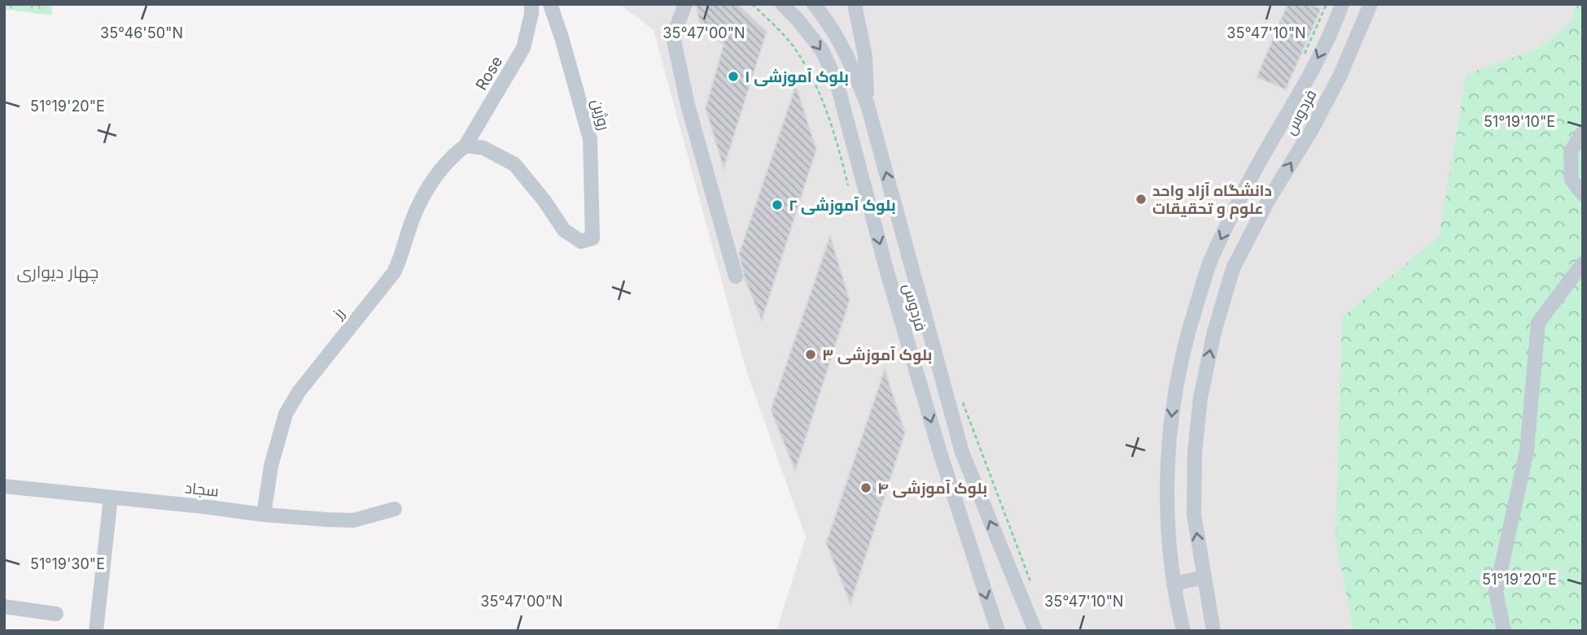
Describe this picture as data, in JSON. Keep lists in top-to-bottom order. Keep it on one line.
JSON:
{"streets":{"street":["Rose","فردوس","روژین","رز","سجاد"]},"crossings":[["Rose","روژین"],["Rose","رز"],["روژین","رز"],["رز","سجاد"]],"districts":["چهار دیواری"],"places":["بلوک آموزشی ۱","دانشگاه آزاد واحد علوم و تحقیقات","بلوک آموزشی ۲","بلوک آموزشی ۳","بلوک آموزشی ۴"],"coordinates":["35°46'50\"N","35°47'00\"N","35°47'10\"N","51°19'20\"E","51°19'10\"E","51°19'30\"E"]}
